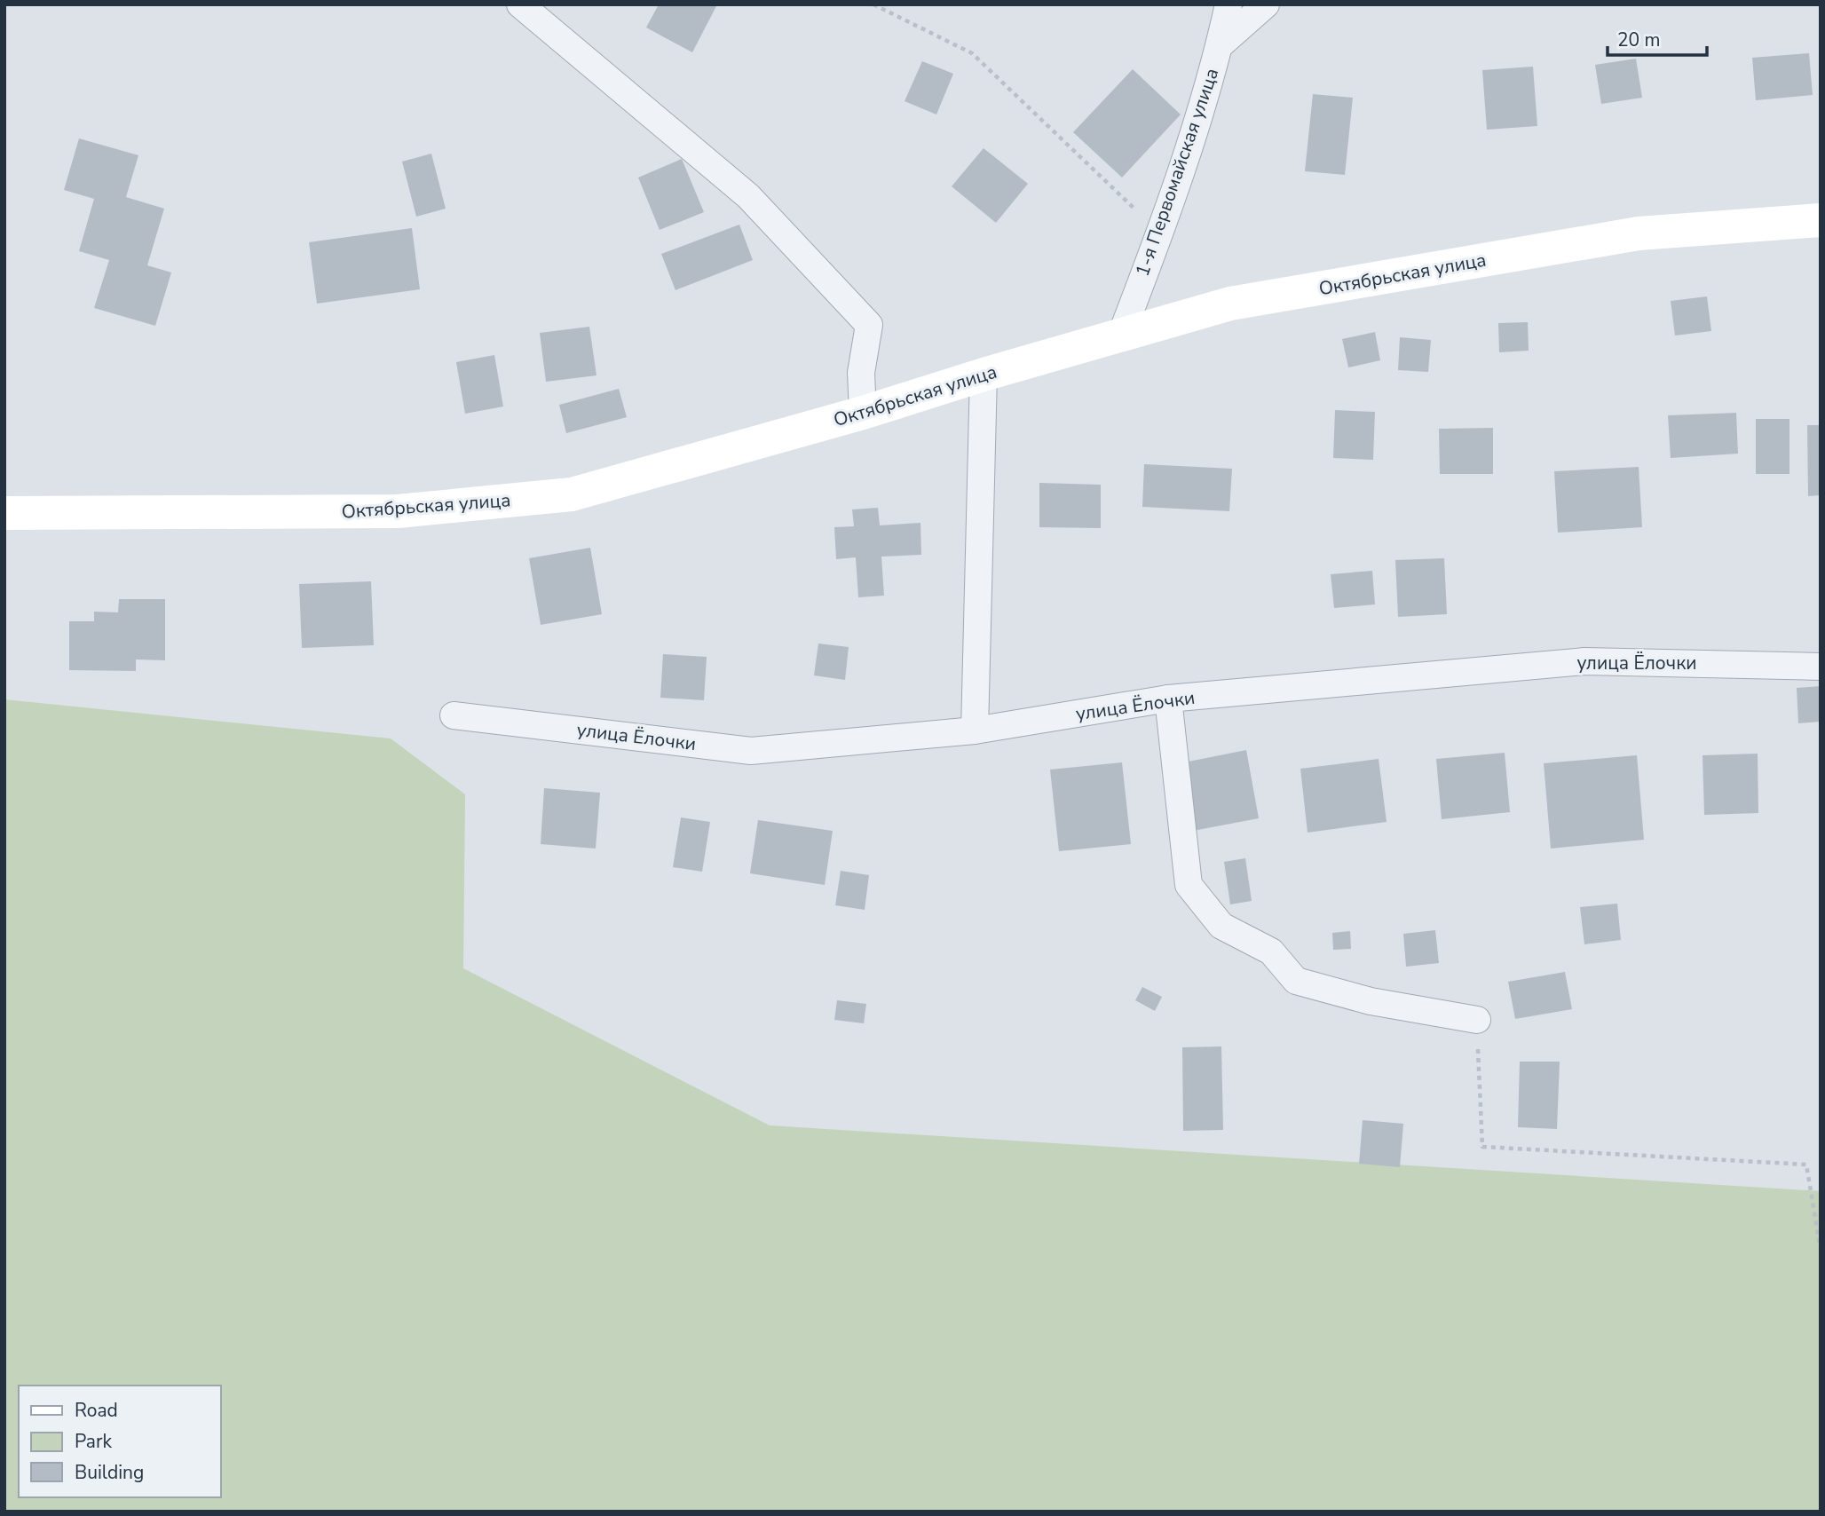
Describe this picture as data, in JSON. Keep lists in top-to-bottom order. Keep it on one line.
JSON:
{"streets":{"street":["1-я Первомайская улица","Октябрьская улица","улица Ёлочки"]},"crossings":[["1-я Первомайская улица","Октябрьская улица"]],"legend":["Road","Park","Building"],"scale_bar":"20 m"}
